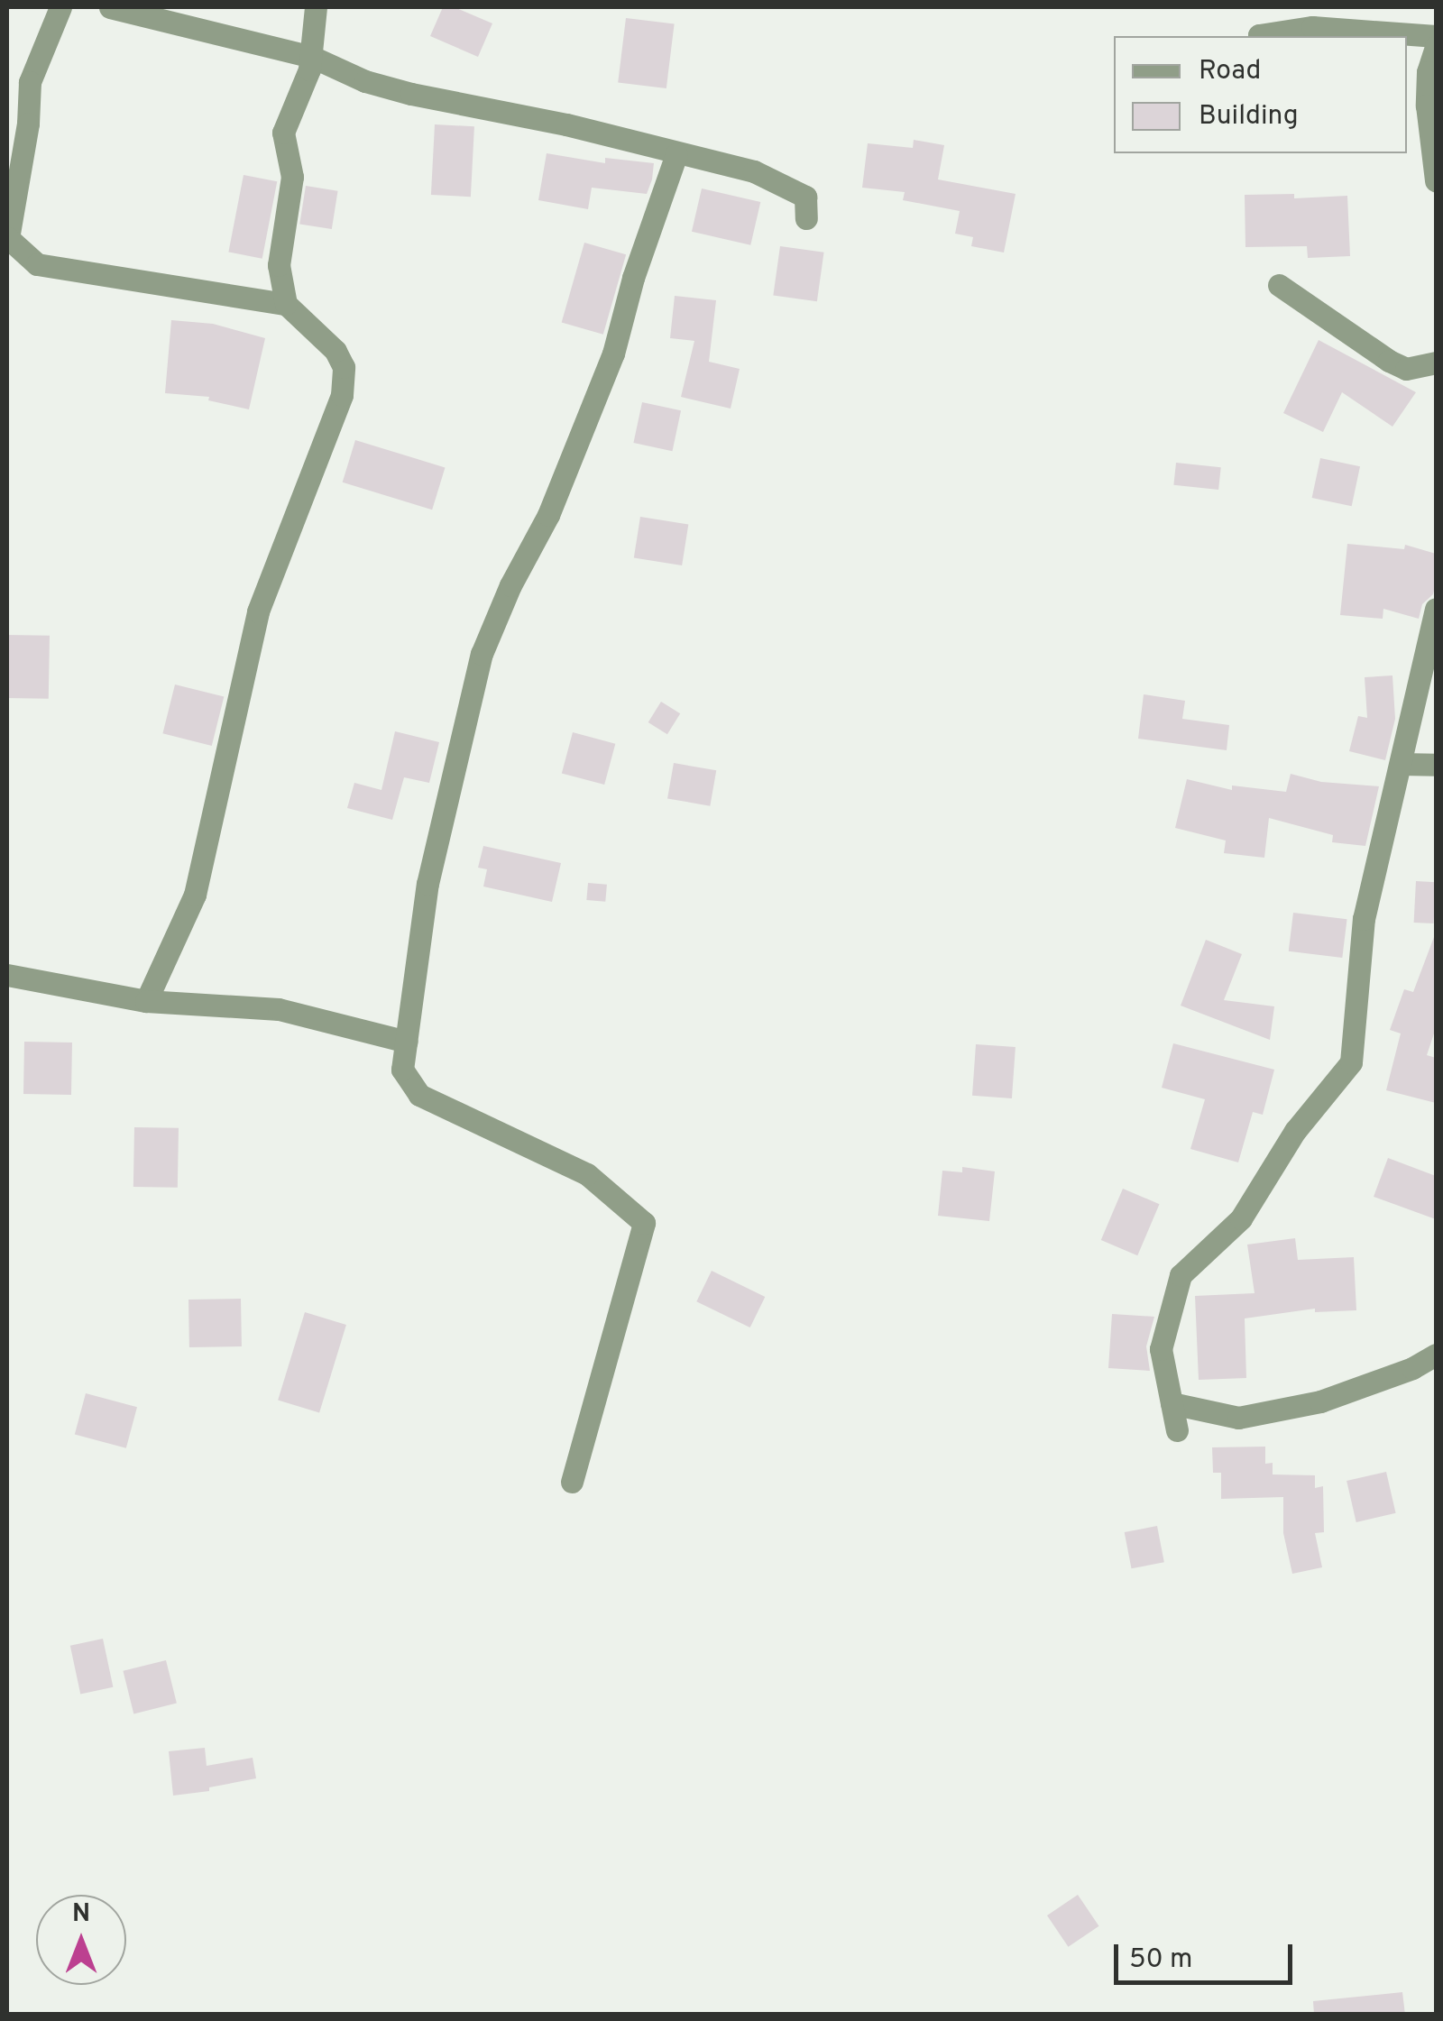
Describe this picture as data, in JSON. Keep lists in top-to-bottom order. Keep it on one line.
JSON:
{"legend":["Road","Building"],"scale_bar":"50 m","north":"top"}
